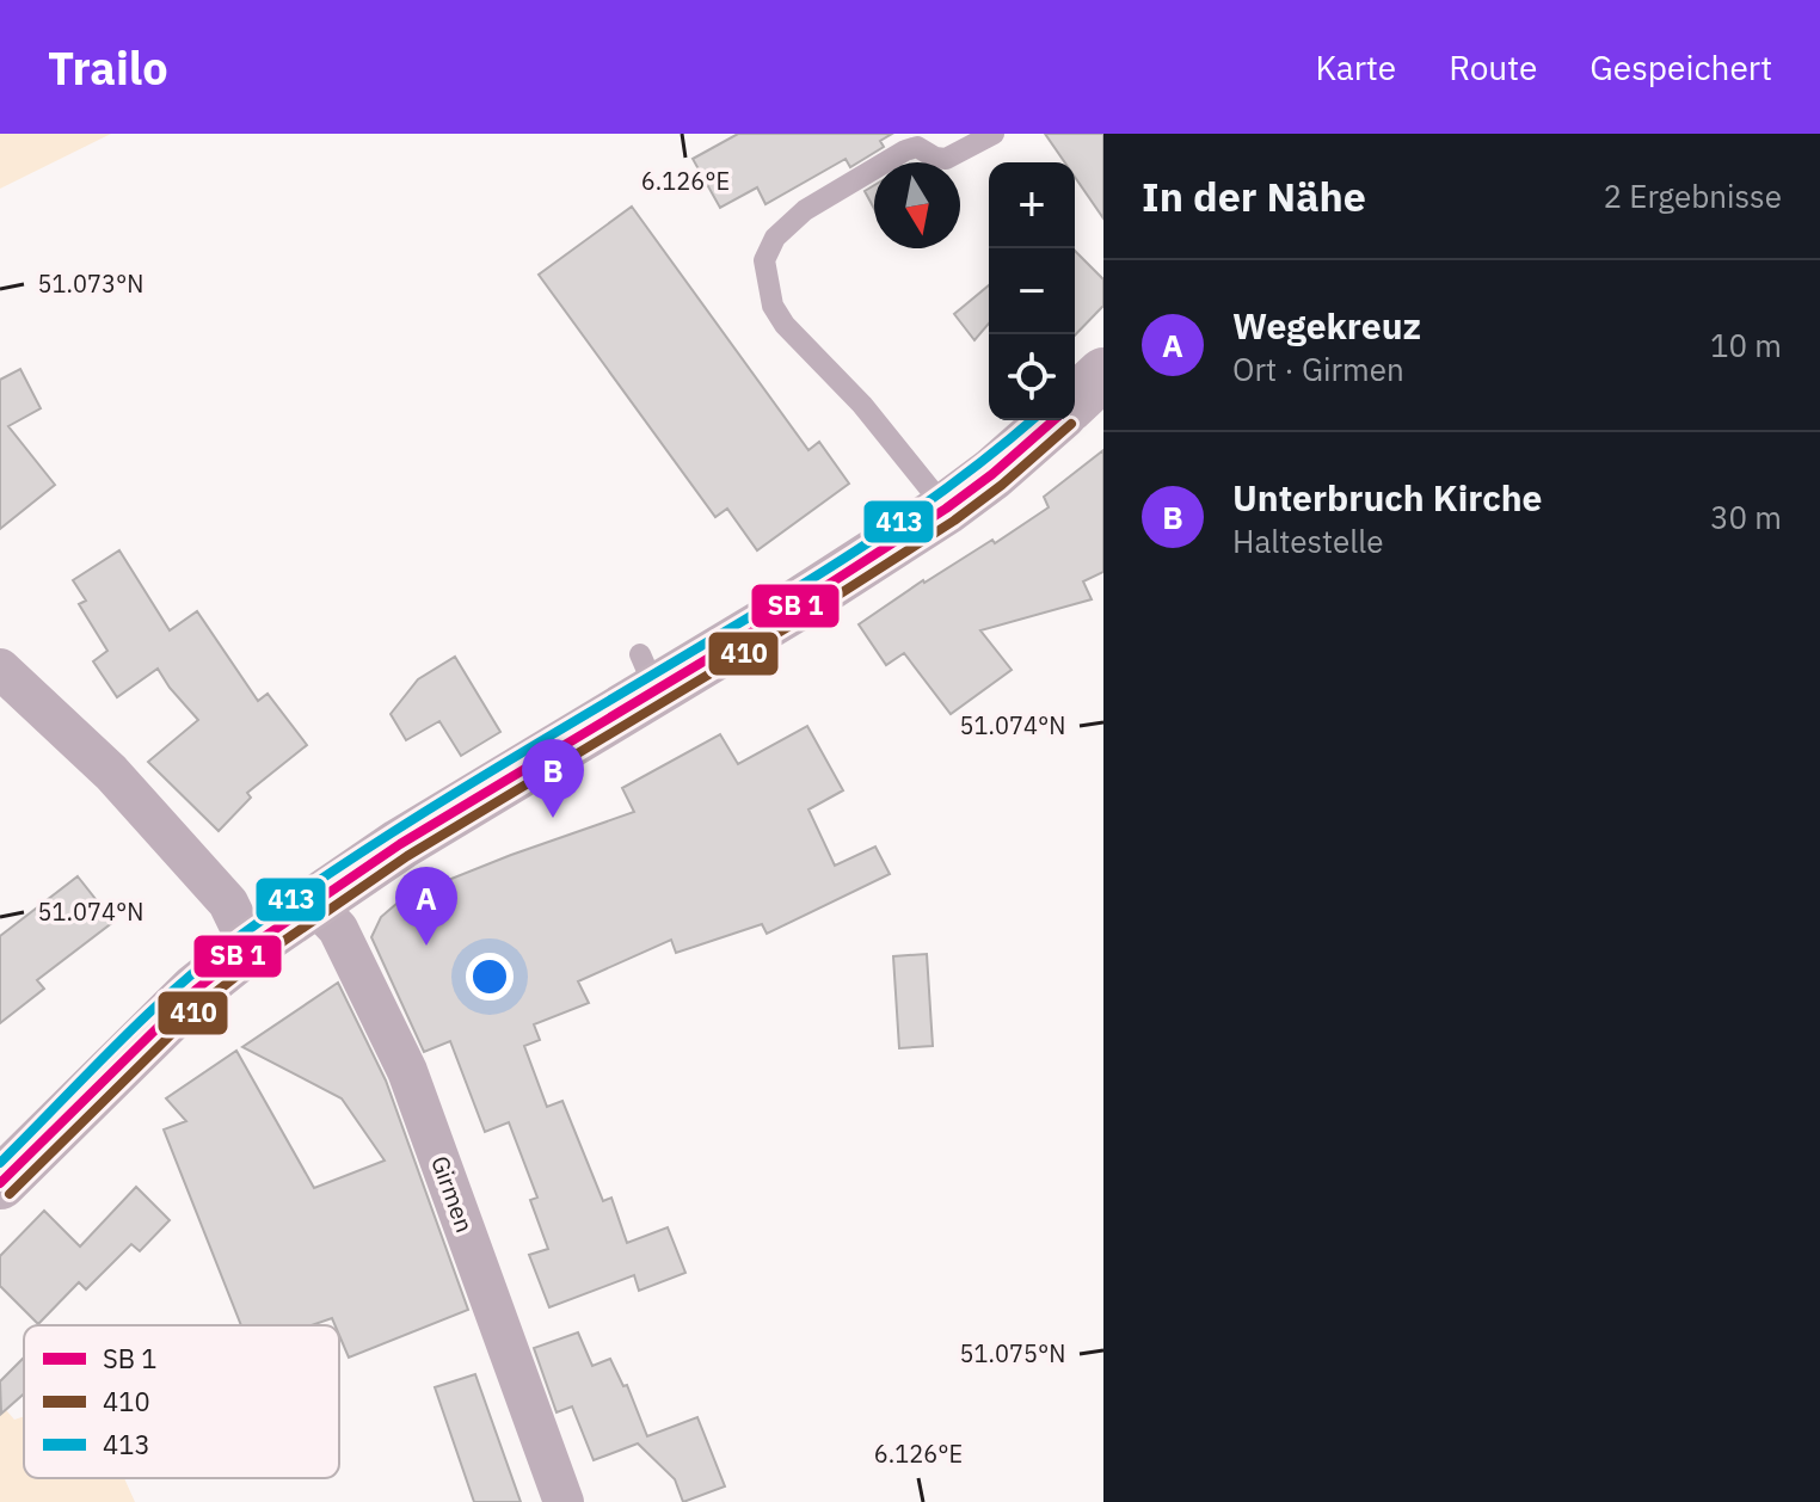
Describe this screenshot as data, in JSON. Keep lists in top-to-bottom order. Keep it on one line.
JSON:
{"streets":{"street":["Girmen"]},"lines":["transit line 413","transit line 410"],"legend":["SB 1","410","413"],"north":"bottom","page":{"header":"Trailo","nav":["Karte","Route","Gespeichert"],"heading":["In der Nähe","2 Ergebnisse"],"map_buttons":["+","−"],"list":[{"mark":"A","name":"Wegekreuz","note":"Ort · Girmen","value":"10 m"},{"mark":"B","name":"Unterbruch Kirche","note":"Haltestelle","value":"30 m"}],"pins":["B","A"]},"coordinates":["6.126°E","51.073°N","51.074°N","51.075°N"]}
